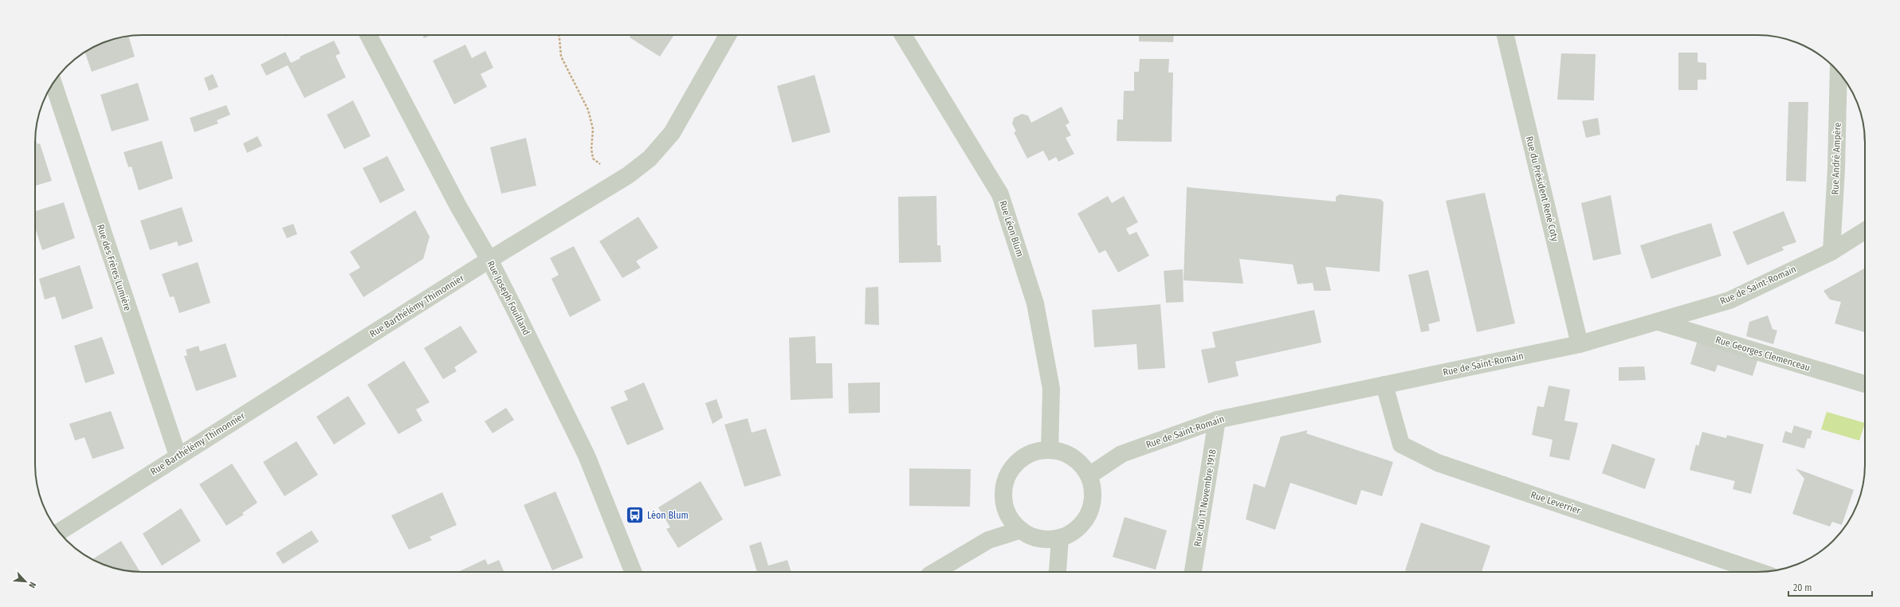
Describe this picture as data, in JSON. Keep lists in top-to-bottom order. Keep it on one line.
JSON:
{"streets":{"street":["Rue André Ampère","Rue du Président René Coty","Rue Léon Blum","Rue des Frères Lumière","Rue de Saint-Romain","Rue Joseph Fouilland","Rue Barthélémy Thimonnier","Rue Georges Clemenceau","Rue du 11 Novembre 1918","Rue Leverrier"]},"crossings":[["Rue André Ampère","Rue de Saint-Romain"],["Rue du Président René Coty","Rue de Saint-Romain"],["Rue Léon Blum","Rue de Saint-Romain"],["Rue des Frères Lumière","Rue Barthélémy Thimonnier"],["Rue de Saint-Romain","Rue Georges Clemenceau"],["Rue de Saint-Romain","Rue du 11 Novembre 1918"],["Rue de Saint-Romain","Rue Leverrier"],["Rue Joseph Fouilland","Rue Barthélémy Thimonnier"]],"places":{"bus stop":["Léon Blum"]},"scale_bar":"20 m","north":"bottom right"}
